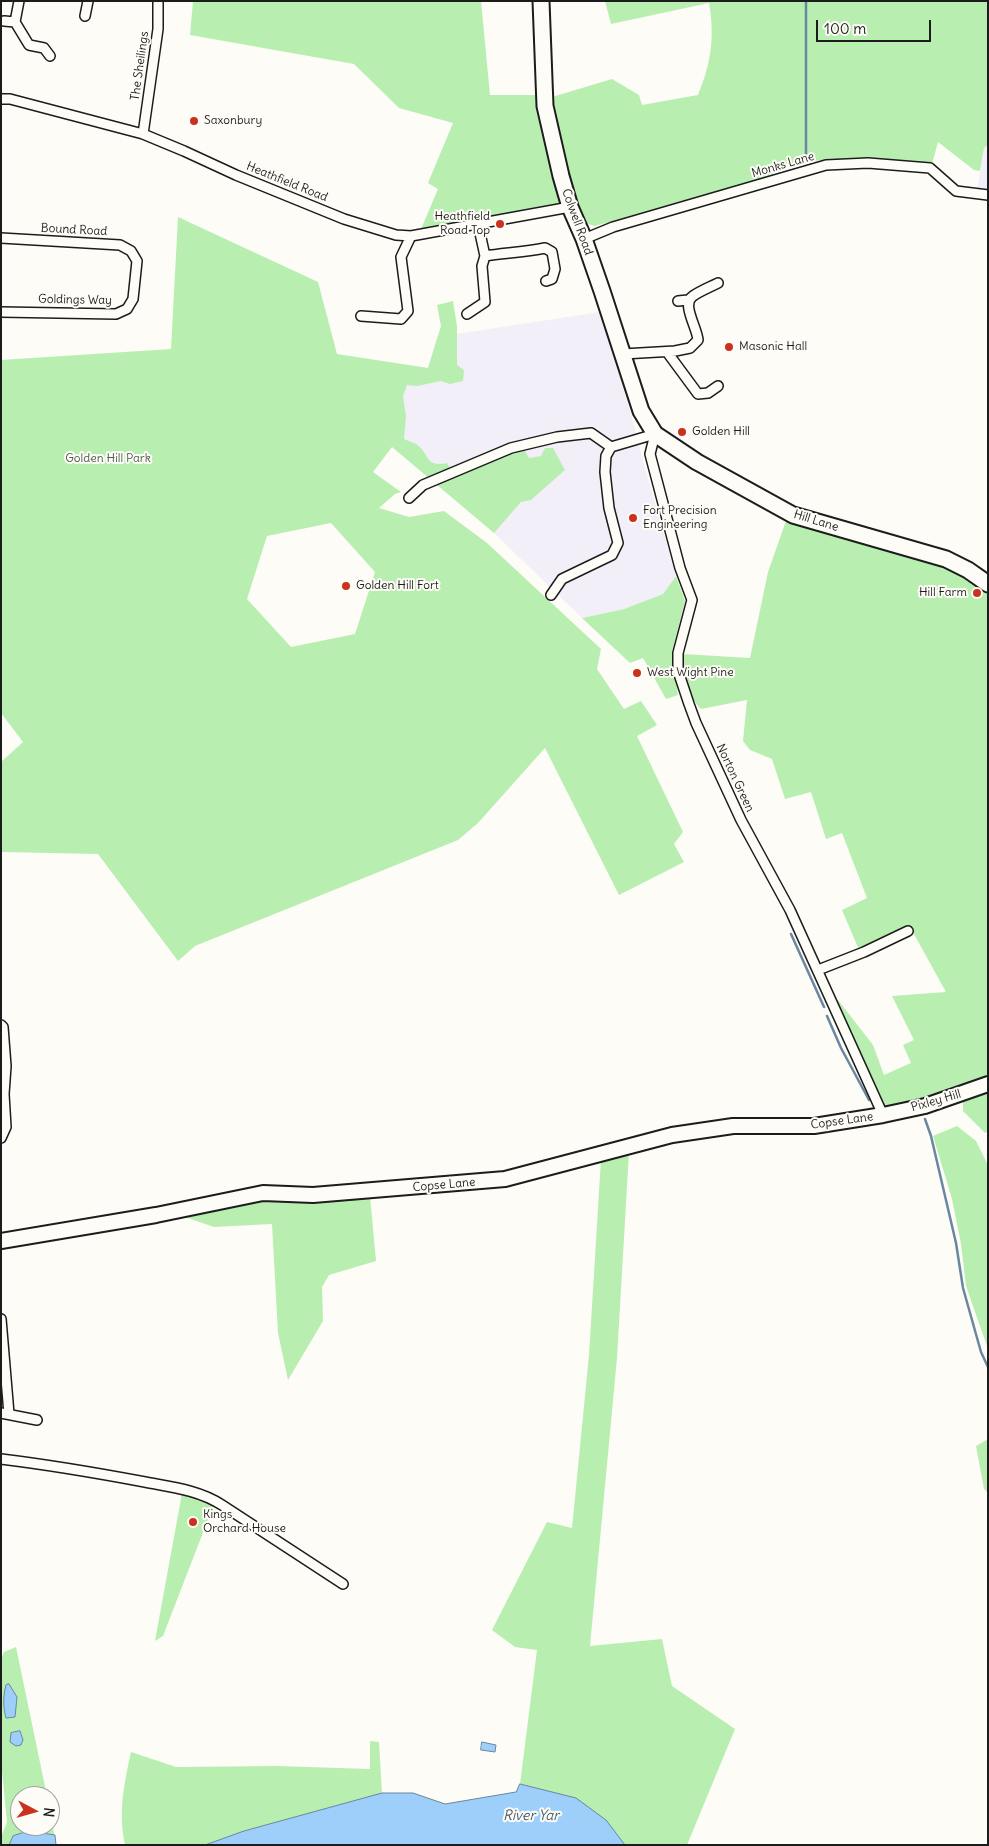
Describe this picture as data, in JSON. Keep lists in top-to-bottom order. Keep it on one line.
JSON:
{"streets":{"main road":["Colwell Road","Hill Lane"],"street":["The Sheilings","Monks Lane","Heathfield Road","Bound Road","Goldings Way","Norton Green","Pixley Hill","Copse Lane"]},"crossings":[["The Sheilings","Heathfield Road"],["Monks Lane","Colwell Road"],["Heathfield Road","Colwell Road"],["Colwell Road","Hill Lane"],["Colwell Road","Norton Green"],["Bound Road","Goldings Way"],["Hill Lane","Norton Green"],["Norton Green","Pixley Hill"],["Norton Green","Copse Lane"],["Pixley Hill","Copse Lane"]],"water":["River Yar"],"parks":["Golden Hill Park"],"places":["Saxonbury","Heathfield Road Top","Masonic Hall","Golden Hill","Fort Precision Engineering","Golden Hill Fort","Hill Farm","West Wight Pine","Kings Orchard House"],"scale_bar":"100 m","north":"right"}
